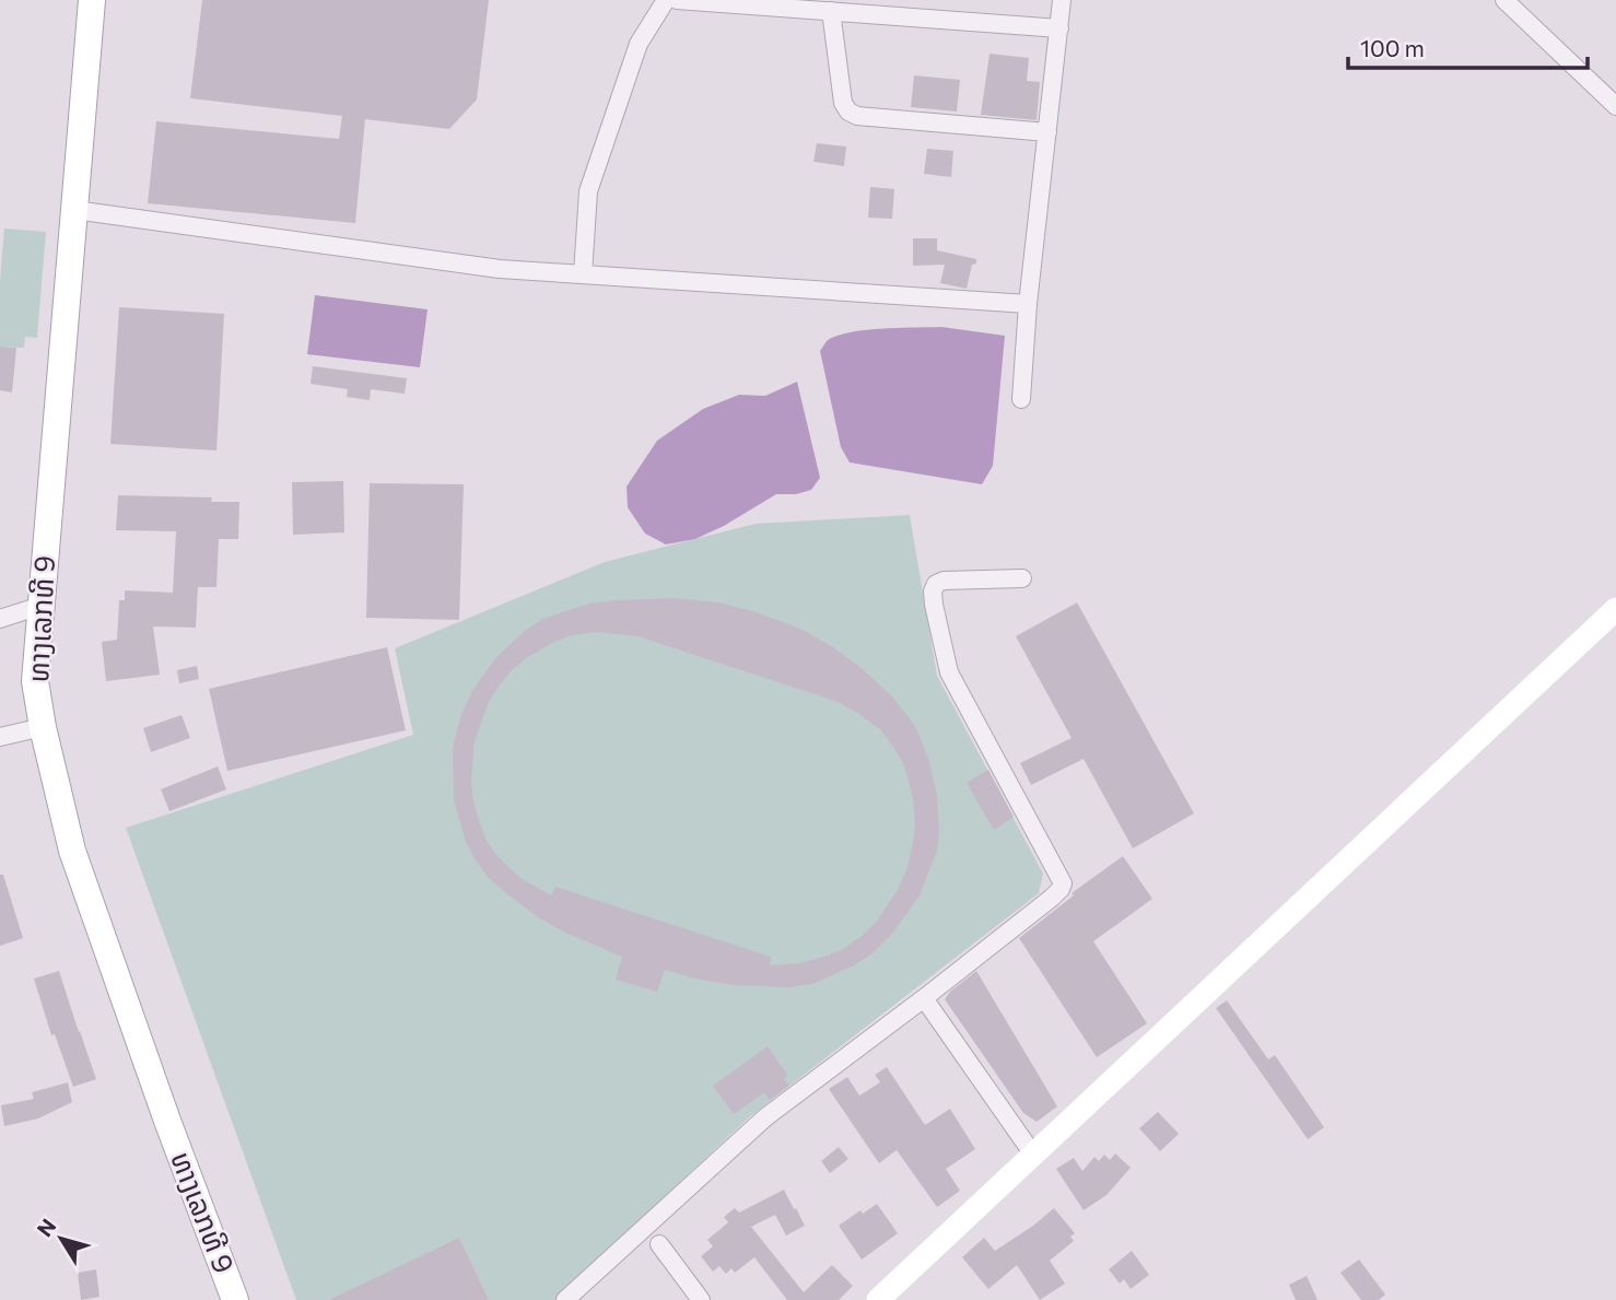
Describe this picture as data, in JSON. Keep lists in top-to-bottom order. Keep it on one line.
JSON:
{"streets":{"main road":["ທາງເລກທີ 9"]},"scale_bar":"100 m","north":"top left"}
